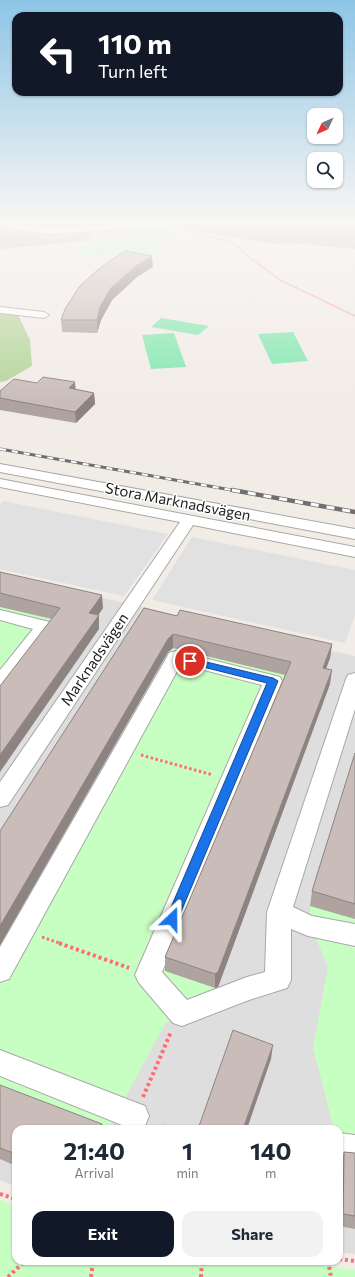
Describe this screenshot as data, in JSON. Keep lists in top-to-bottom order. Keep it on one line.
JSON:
{"streets":{"street":["Stora Marknadsvägen","Marknadsvägen"]},"north":"bottom left","page":{"turn":["110 m","Turn left"],"eta":["21:40","Arrival","1","min","140","m"],"buttons":["Exit","Share"]}}
